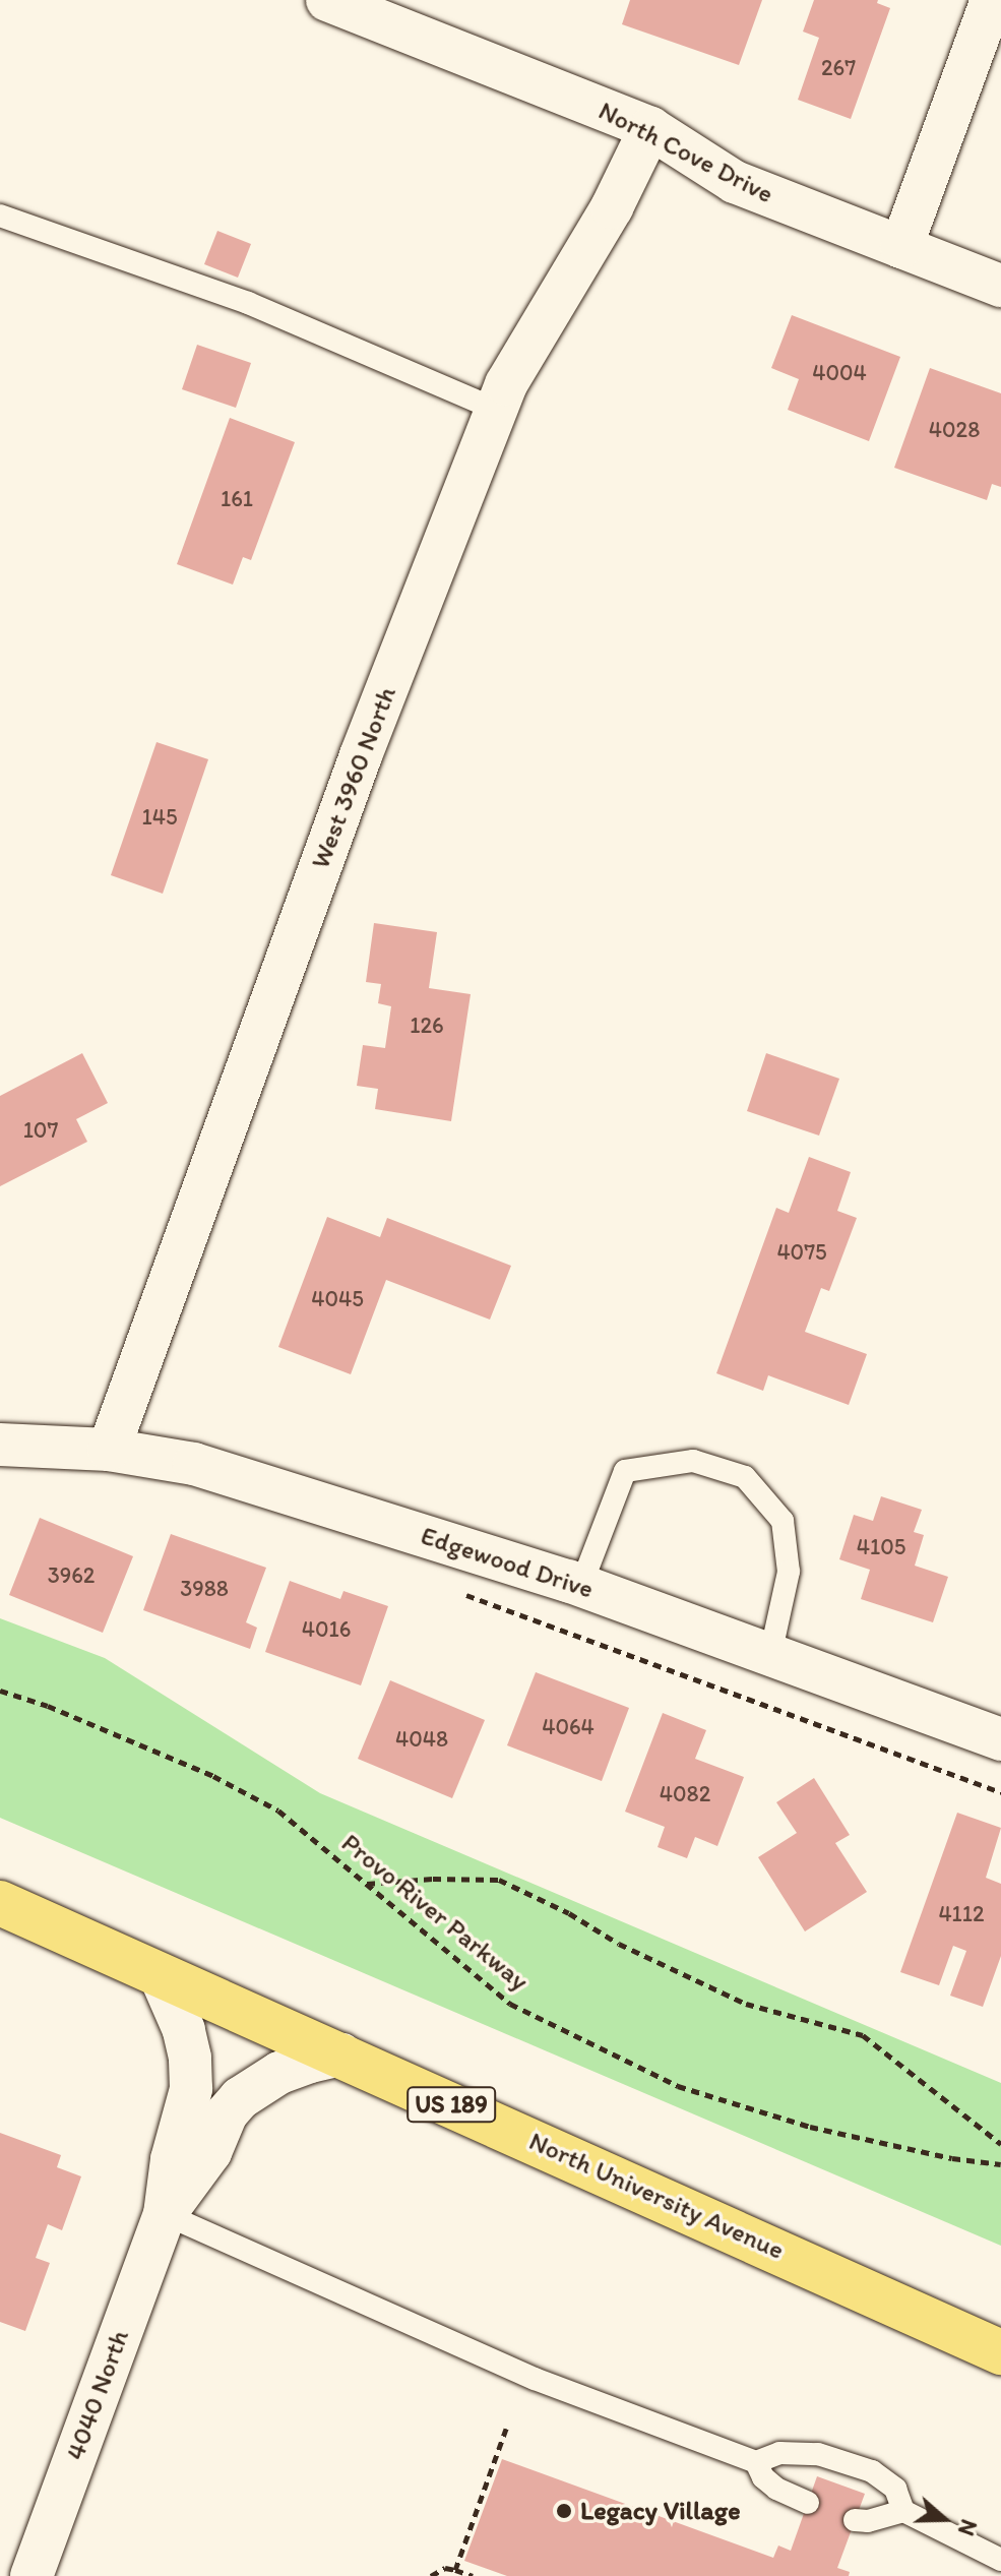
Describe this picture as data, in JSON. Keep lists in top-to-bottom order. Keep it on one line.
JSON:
{"streets":{"highway":["US 189","North University Avenue"],"street":["North Cove Drive","West 3960 North","Edgewood Drive","4040 North"],"path":["Provo River Parkway"]},"crossings":[["North Cove Drive","West 3960 North"],["West 3960 North","Edgewood Drive"],["North University Avenue","4040 North"]],"places":["Legacy Village"],"house_numbers":["267","4004","4028","161","145","126","107","4075","4045","4105","3962","3988","4016","4064","4048","4082","4112"],"north":"right"}
